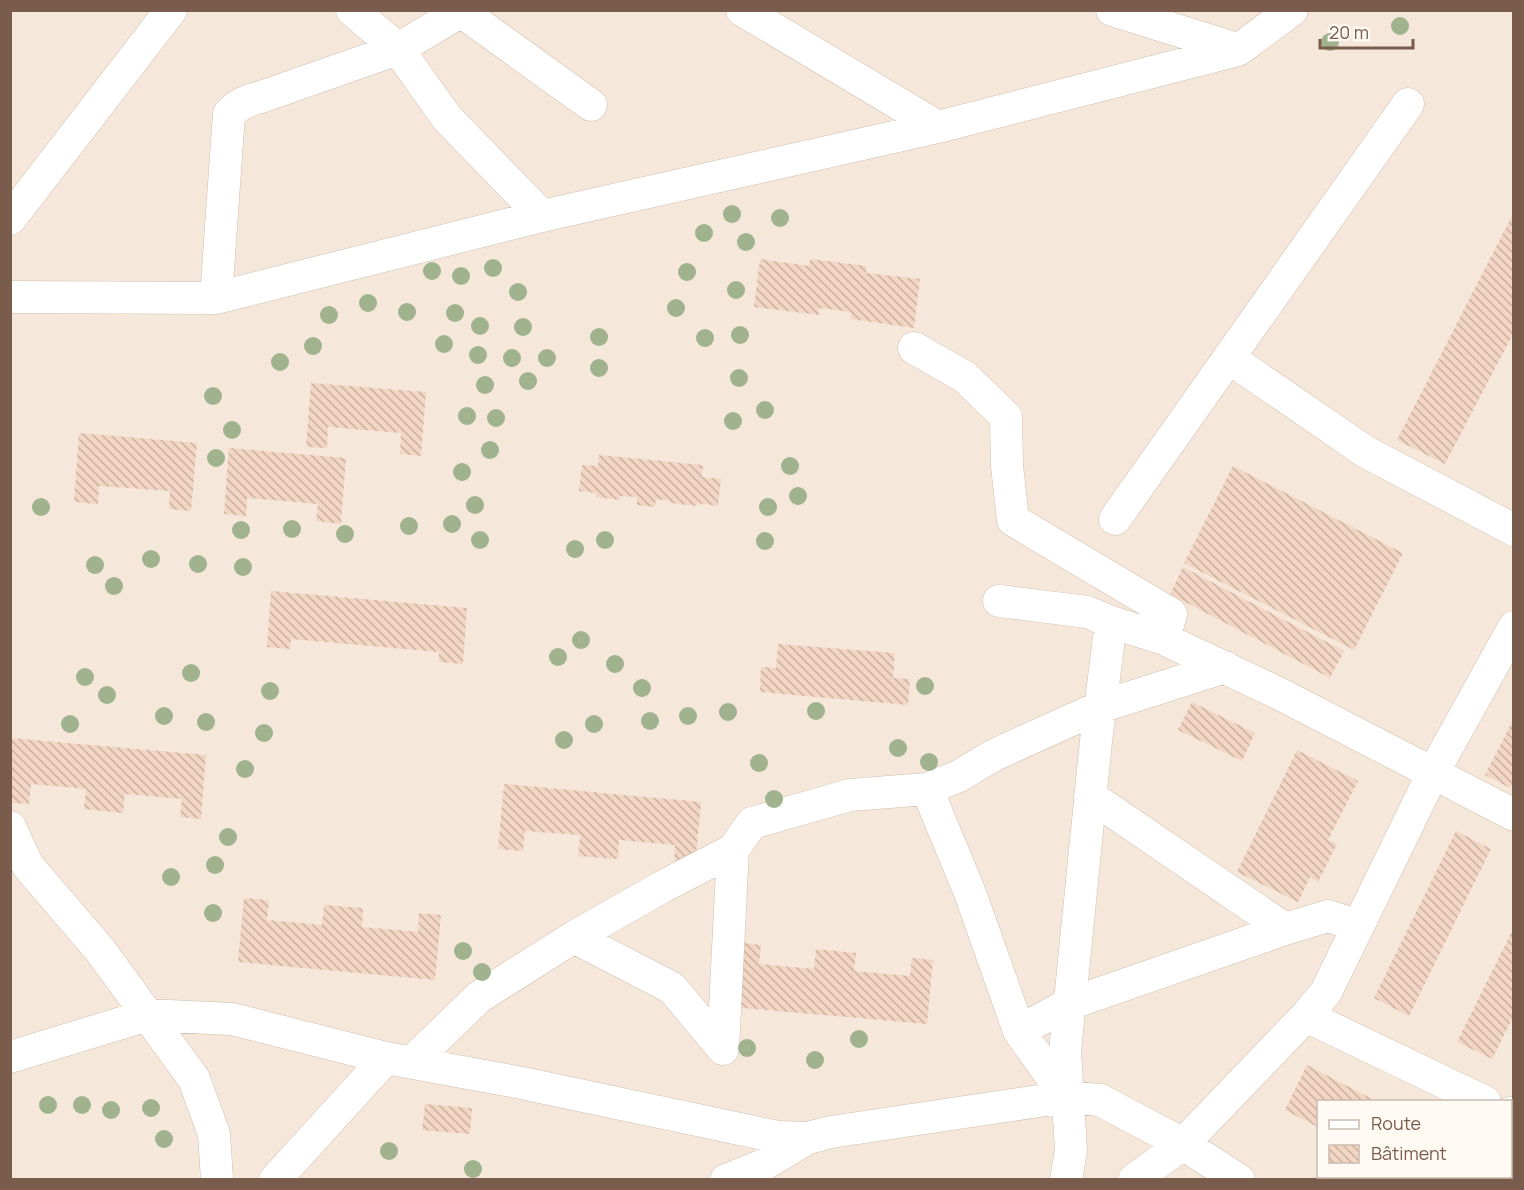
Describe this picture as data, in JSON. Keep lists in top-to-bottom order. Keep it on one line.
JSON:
{"legend":["Route","Bâtiment"],"scale_bar":"20 m"}
